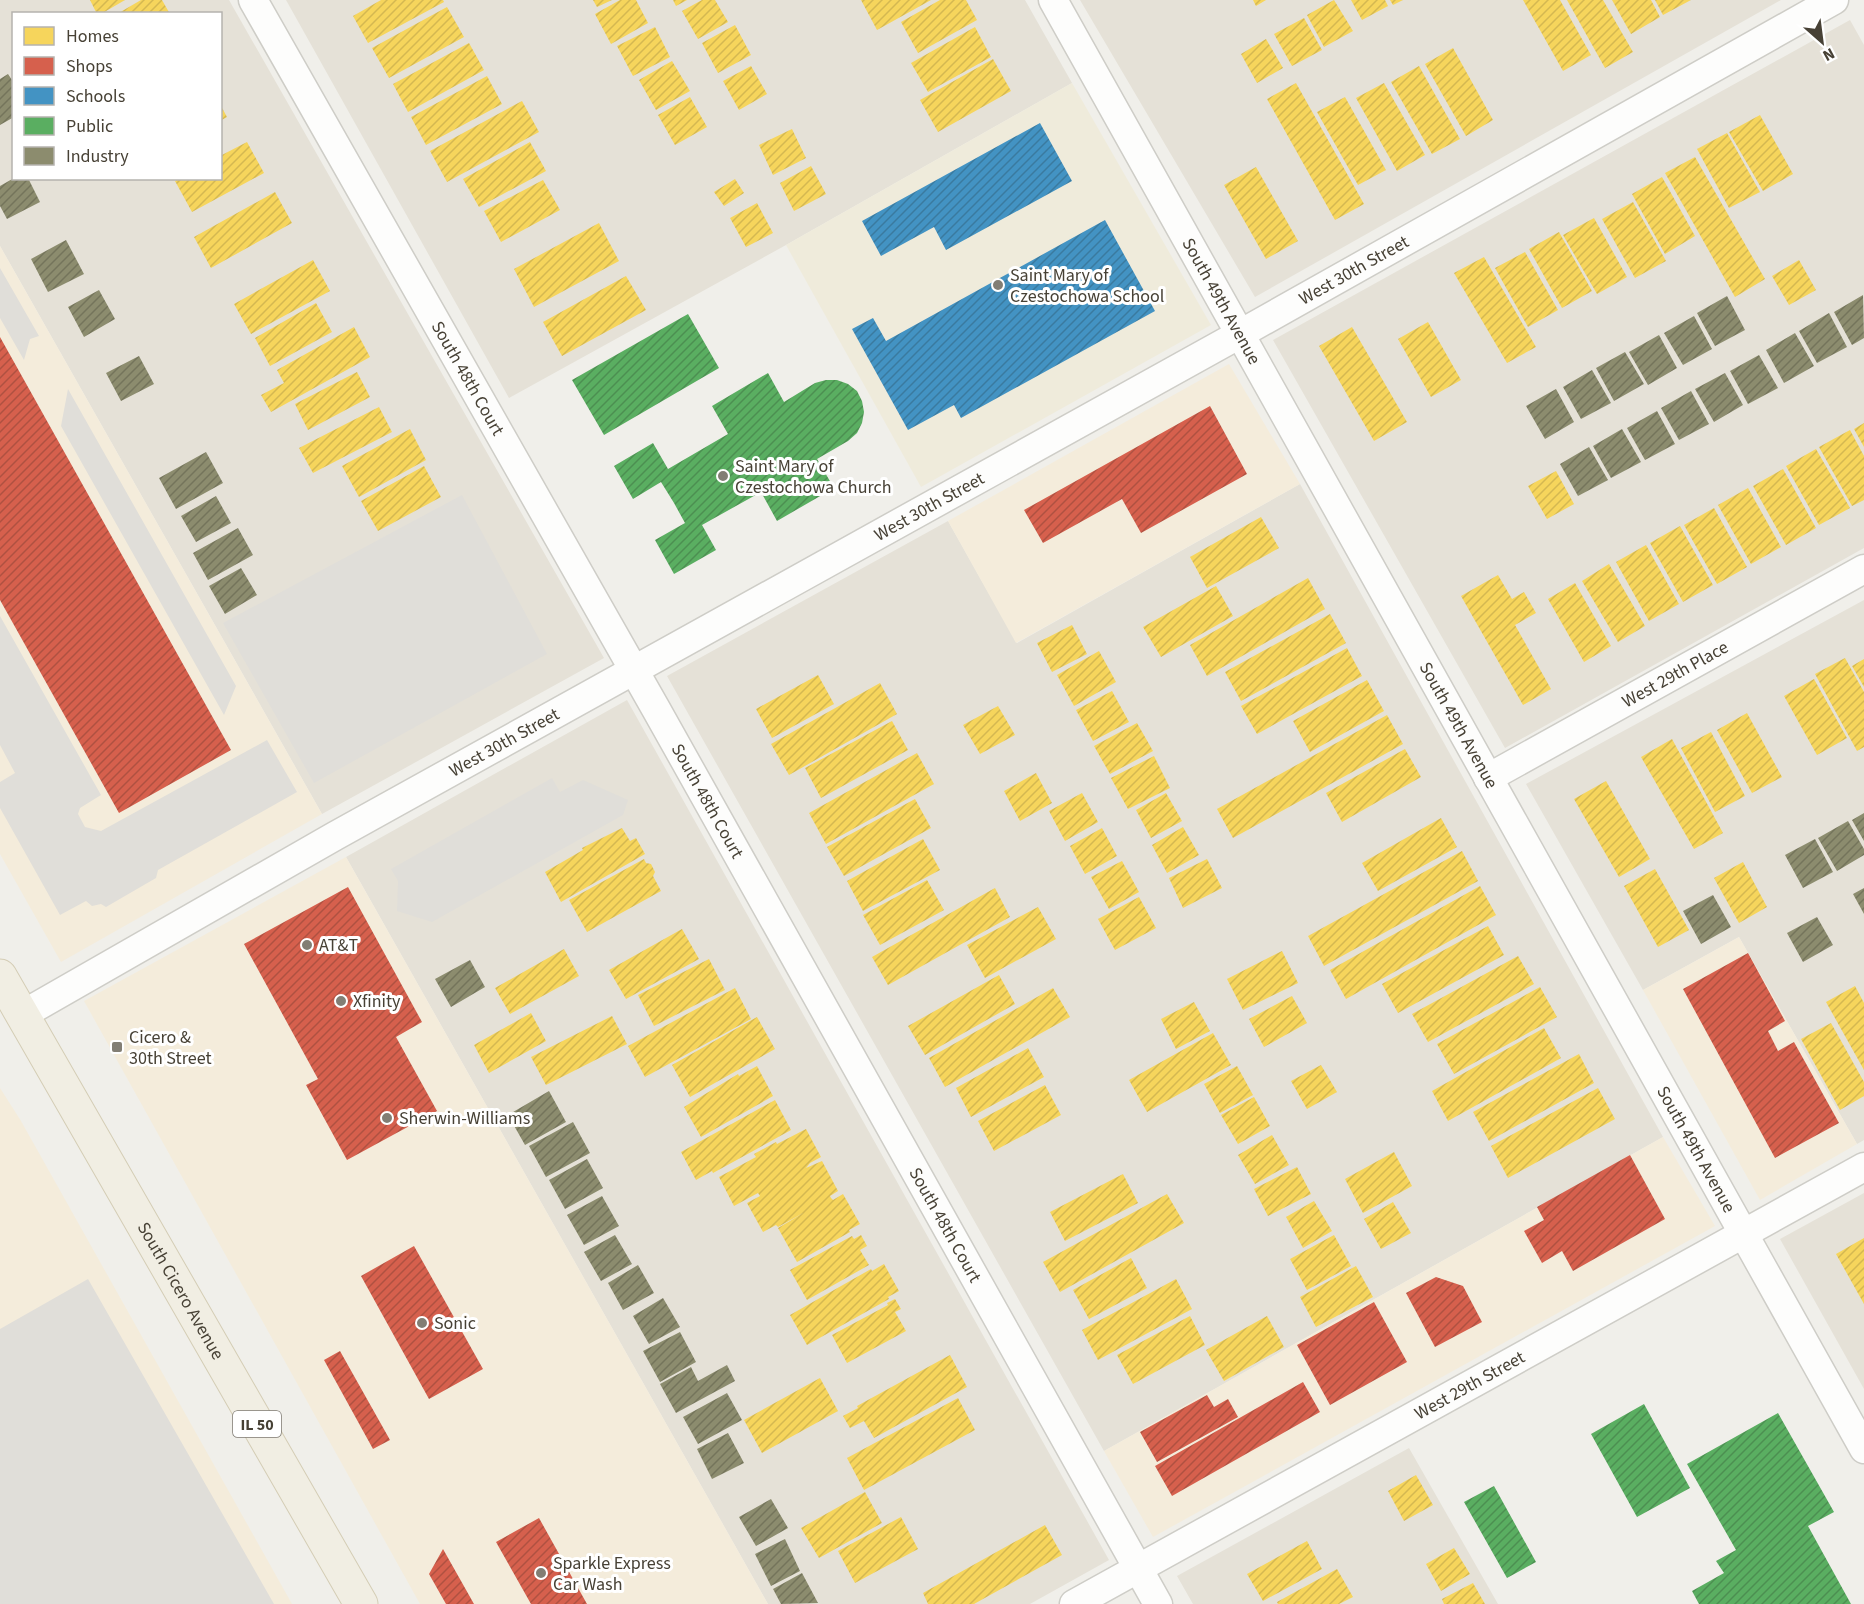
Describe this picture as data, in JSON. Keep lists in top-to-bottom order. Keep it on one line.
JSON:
{"streets":{"main road":["South Cicero Avenue","IL 50"],"street":["West 30th Street","South 49th Avenue","South 48th Court","West 29th Place","West 29th Street"]},"crossings":[["West 30th Street","South 49th Avenue"],["West 30th Street","South 48th Court"],["West 30th Street","South Cicero Avenue"],["South 49th Avenue","West 29th Place"],["South 49th Avenue","West 29th Street"],["South 48th Court","West 29th Street"]],"places":{"other":["Saint Mary of Czestochowa School","Saint Mary of Czestochowa Church","AT&T","Xfinity","Sherwin-Williams","Sonic","Sparkle Express Car Wash"],"transit":["Cicero & 30th Street"]},"legend":["Homes","Shops","Schools","Public","Industry"],"north":"bottom right"}
